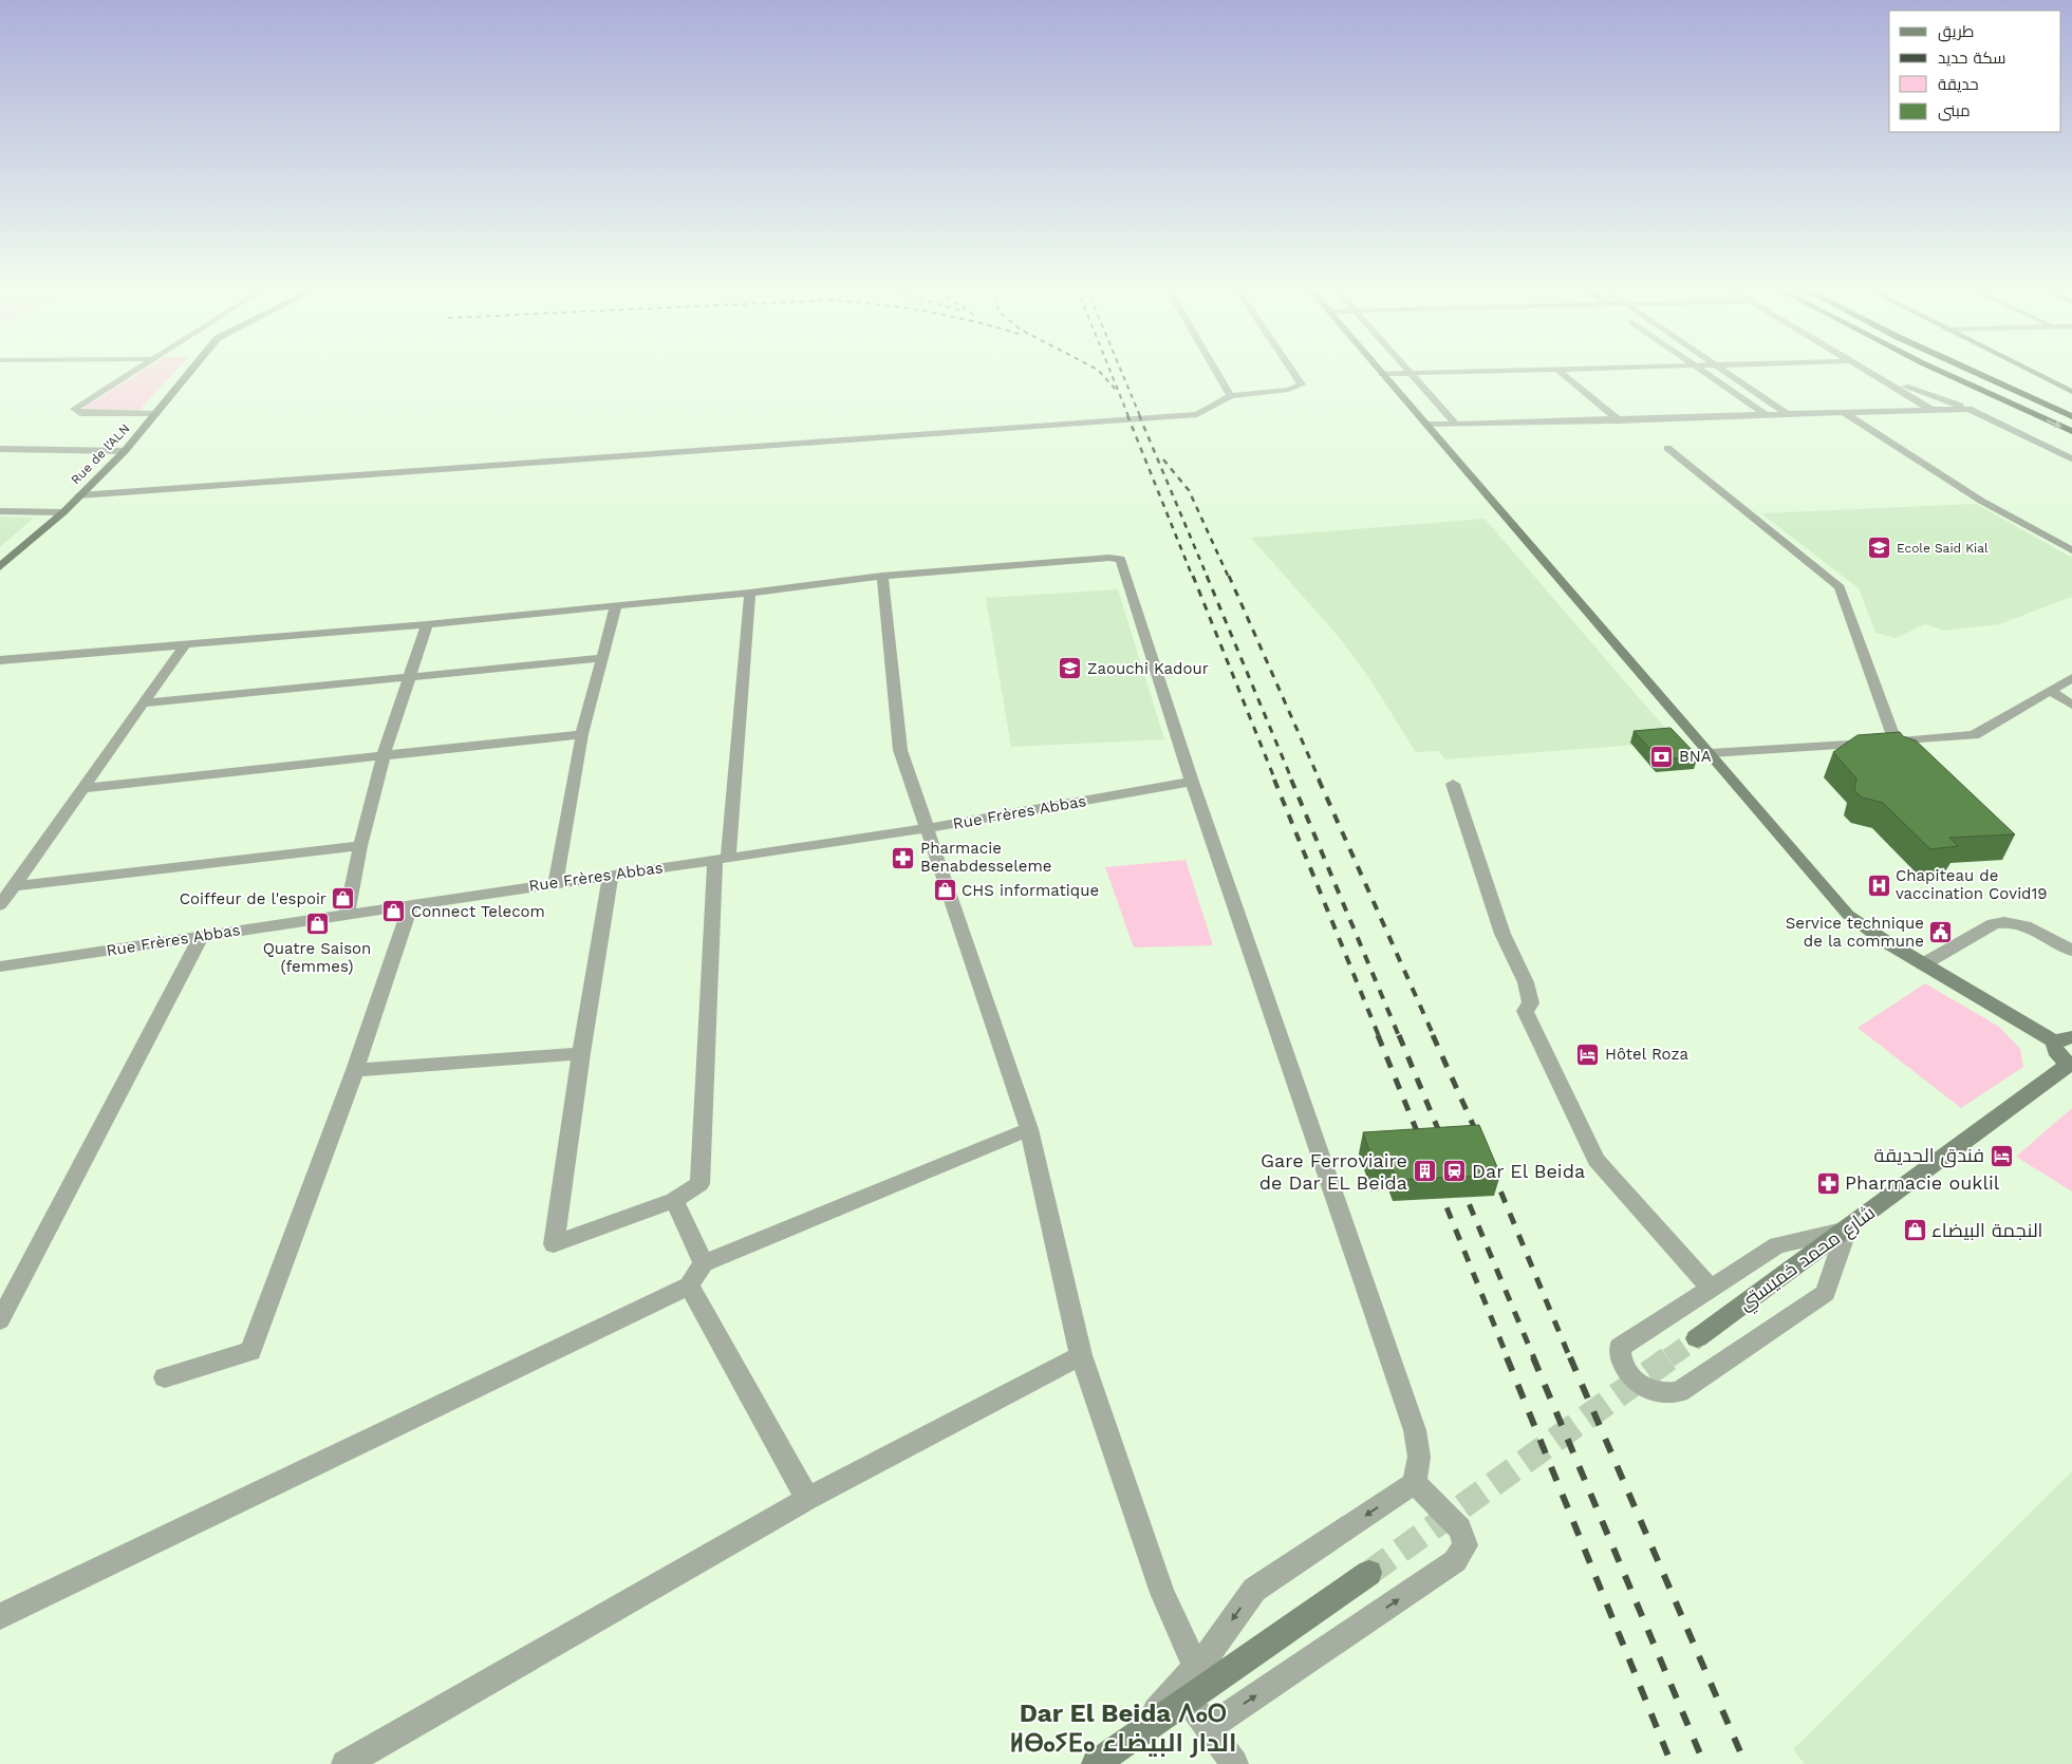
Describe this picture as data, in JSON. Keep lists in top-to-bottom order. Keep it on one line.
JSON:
{"streets":{"street":["Rue de l'ALN","Rue Frères Abbas","شارع محمد خميستي"]},"districts":["Dar El Beida ⴷⴰⵔ ⵍⴱⴰⵢⴹⴰ الدار البيضاء"],"places":{"school or university":["Ecole Said Kial","Zaouchi Kadour"],"bank":["BNA"],"pharmacy":["Pharmacie Benabdesseleme","Pharmacie ouklil"],"hospital":["Chapiteau de vaccination Covid19"],"shop":["CHS informatique","Coiffeur de l'espoir","Connect Telecom","Quatre Saison (femmes)","النجمة البيضاء"],"public building":["Service technique de la commune"],"hotel":["Hôtel Roza","فندق الحديقة"],"building":["Gare Ferroviaire de Dar EL Beida"],"station":["Dar El Beida"]},"legend":["طريق","سكة حديد","حديقة","مبنى"]}
